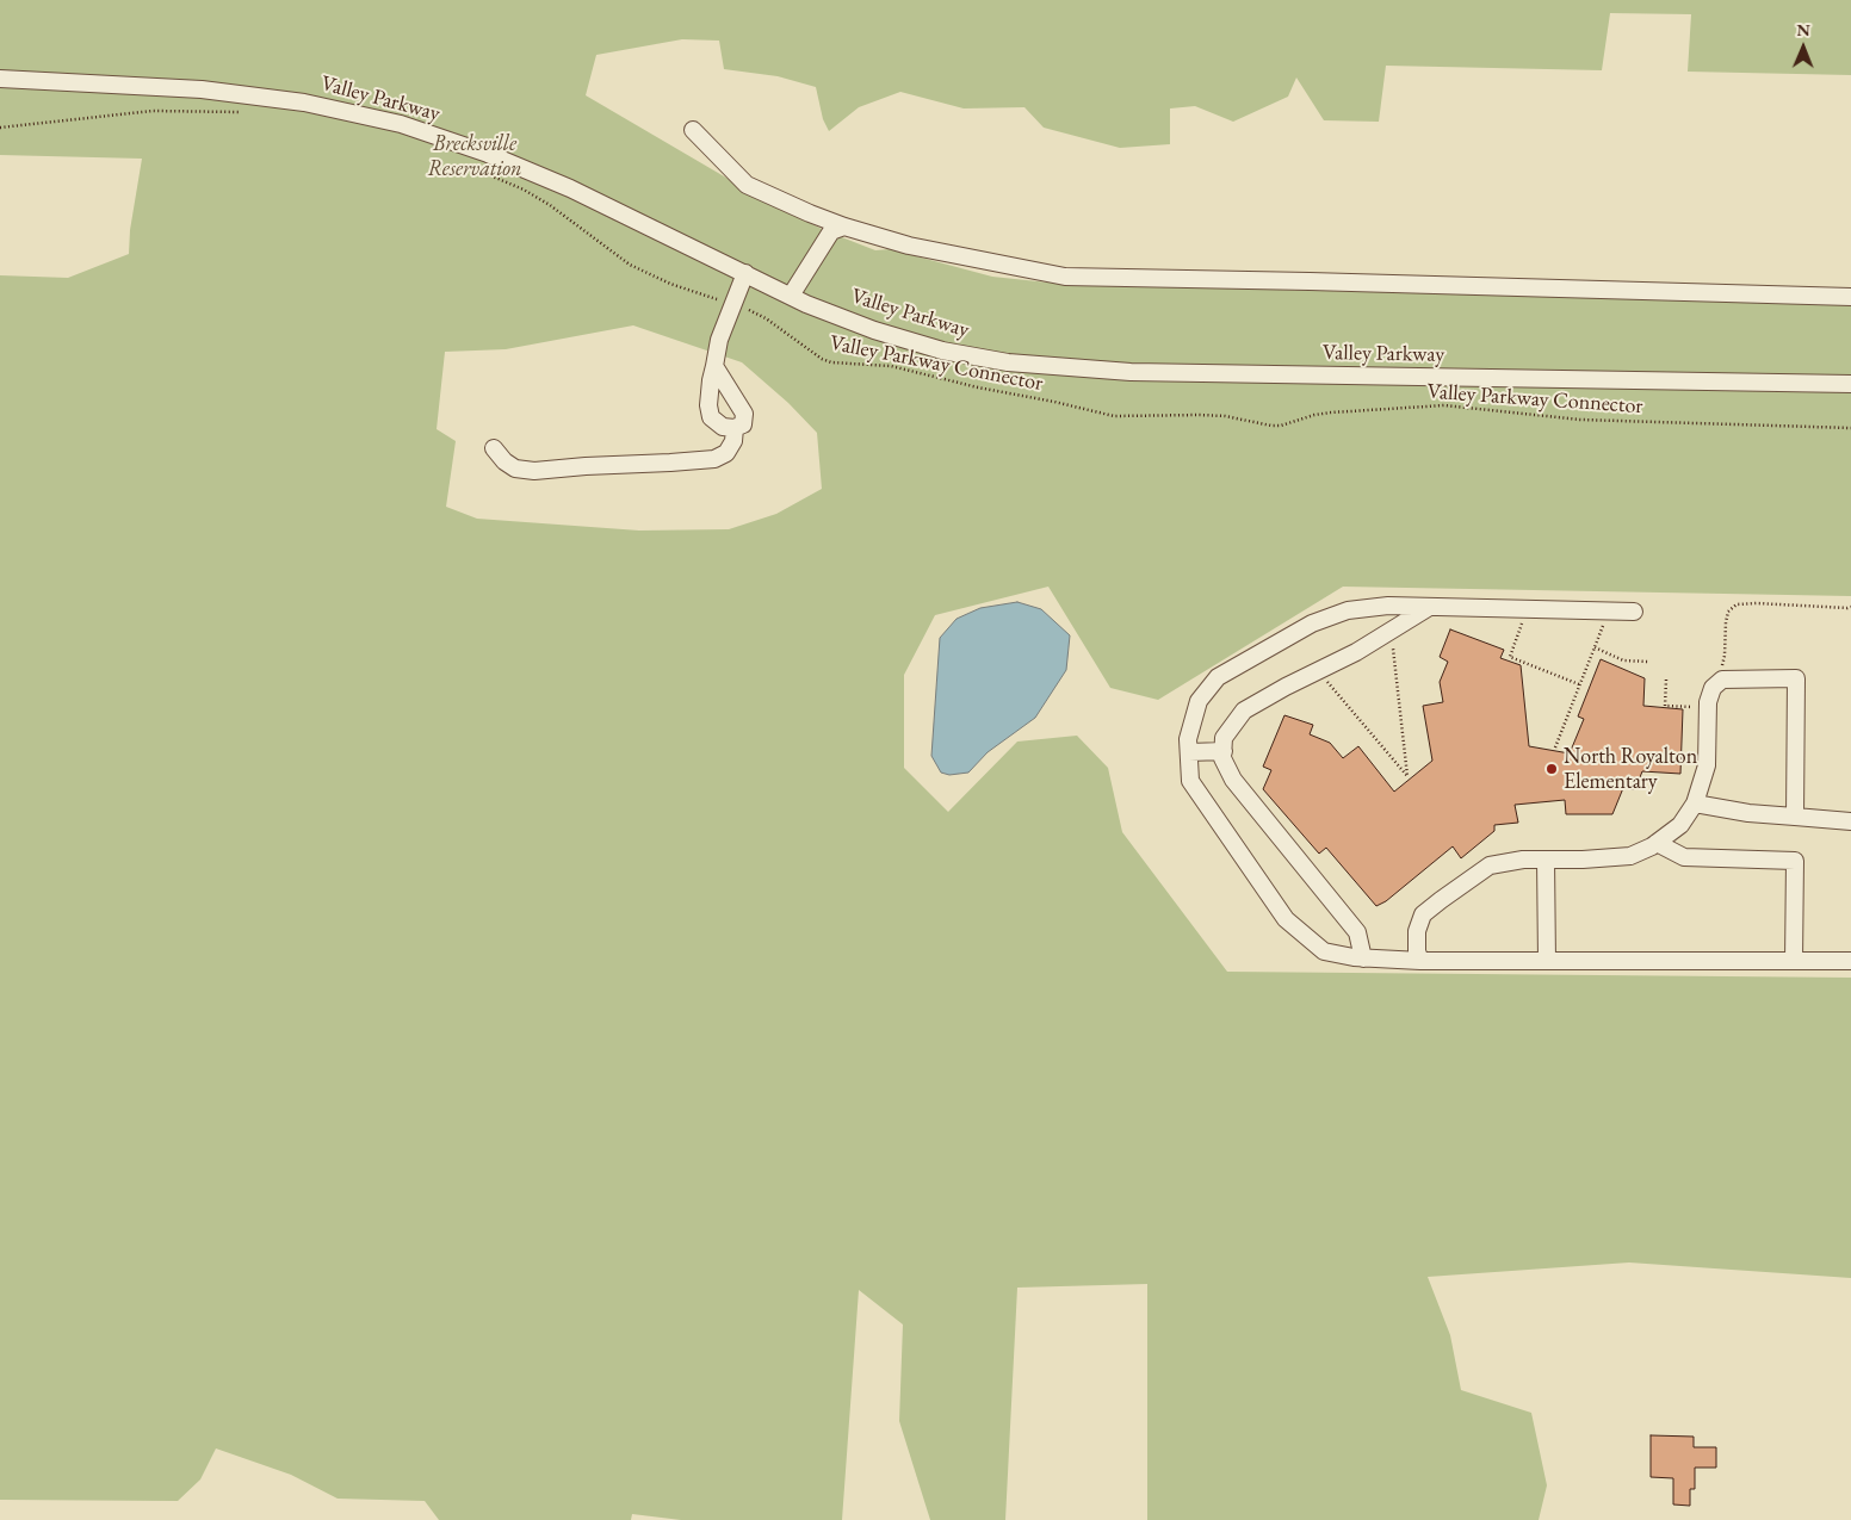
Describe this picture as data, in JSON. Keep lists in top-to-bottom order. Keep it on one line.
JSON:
{"streets":{"street":["Valley Parkway"],"path":["Valley Parkway Connector"]},"parks":["Brecksville Reservation"],"places":["North Royalton Elementary"],"north":"top"}
